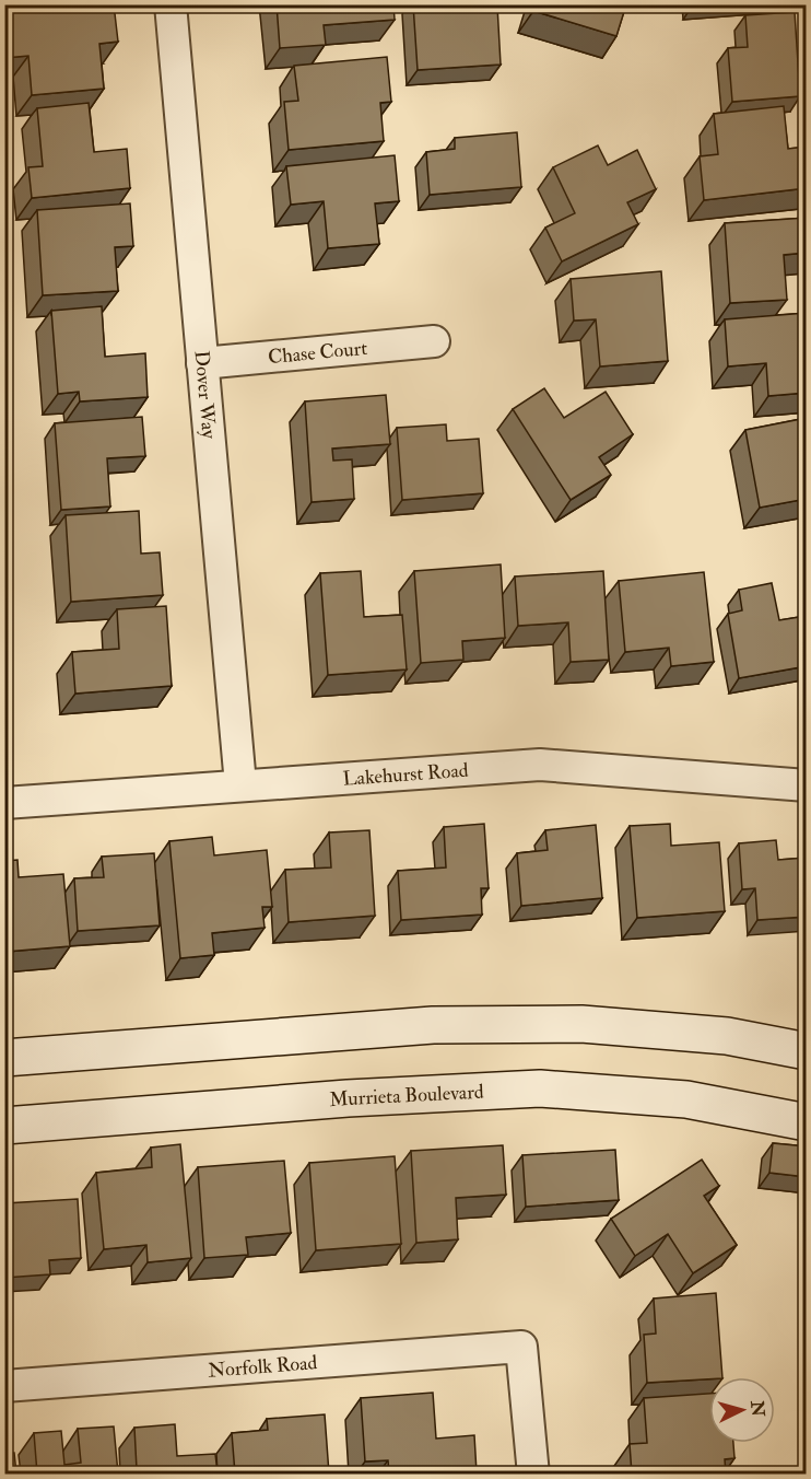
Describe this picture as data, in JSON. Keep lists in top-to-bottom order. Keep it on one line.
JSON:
{"streets":{"main road":["Murrieta Boulevard"],"street":["Chase Court","Dover Way","Lakehurst Road","Norfolk Road"]},"crossings":[["Chase Court","Dover Way"],["Dover Way","Lakehurst Road"]],"north":"right"}
